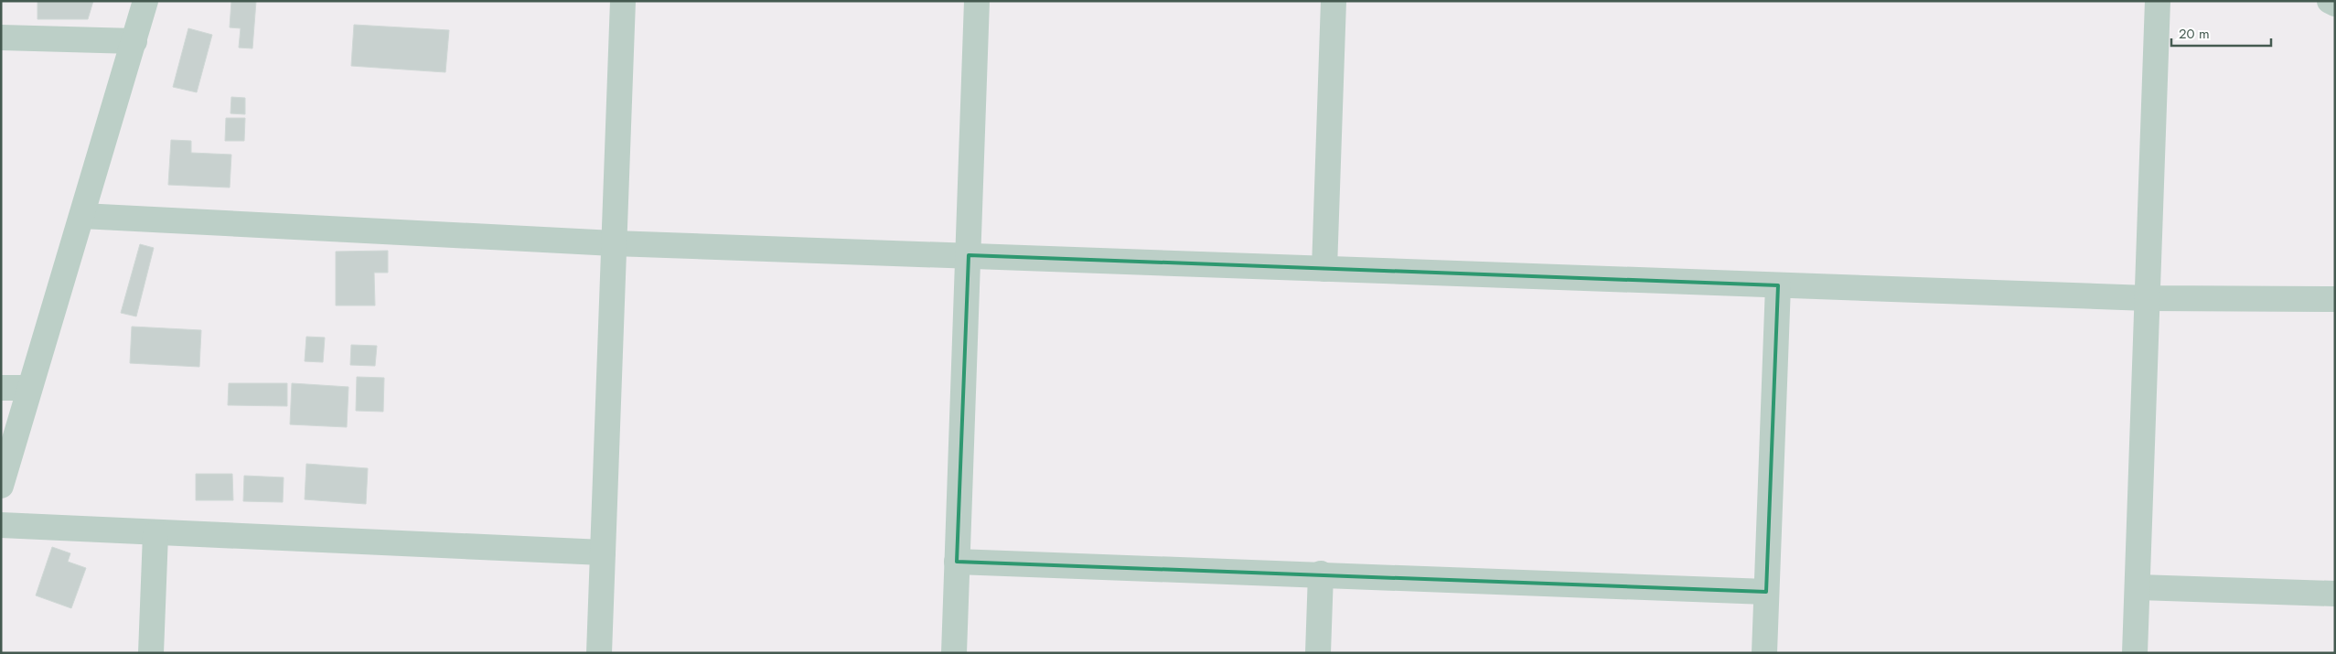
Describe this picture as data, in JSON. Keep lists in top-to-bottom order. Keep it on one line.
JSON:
{"scale_bar":"20 m"}
